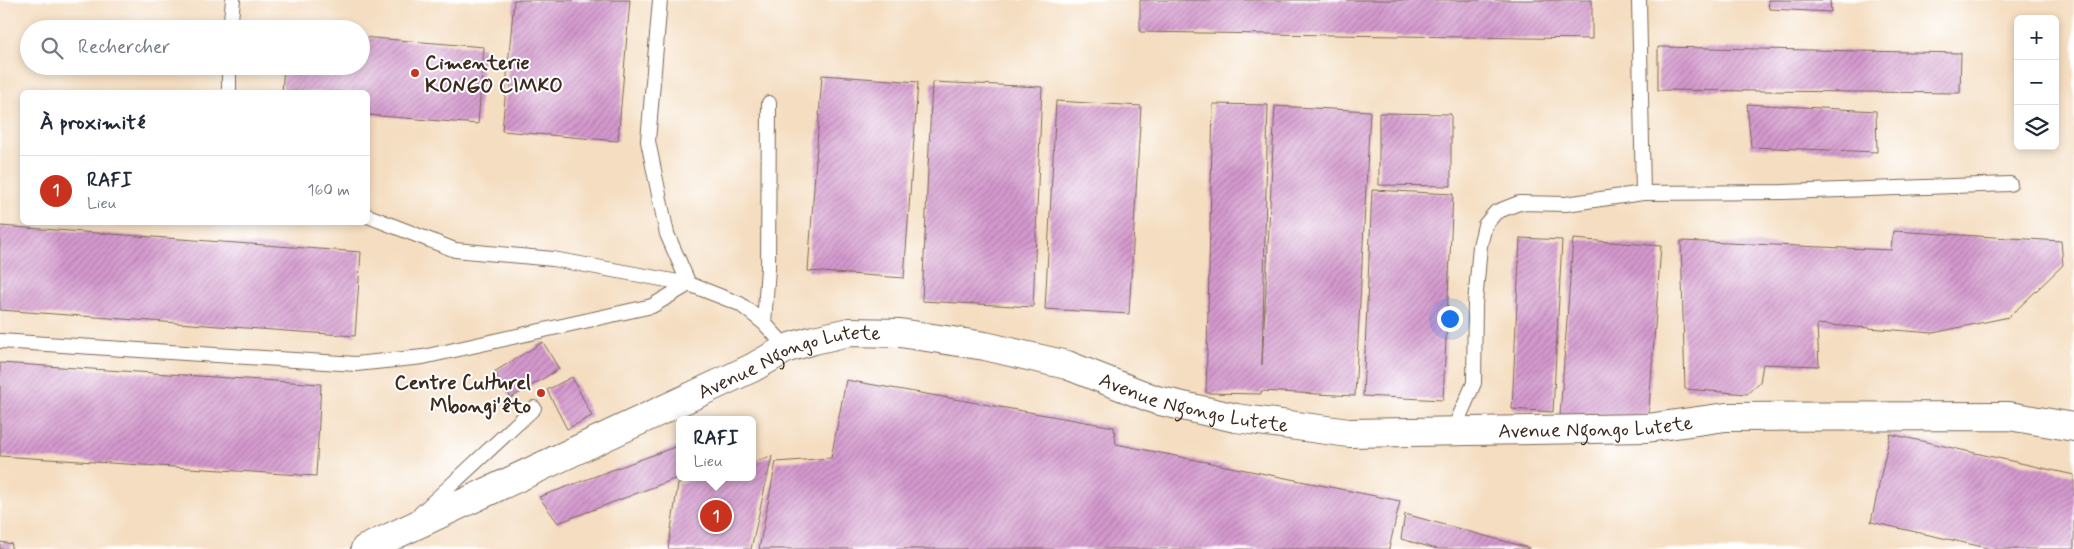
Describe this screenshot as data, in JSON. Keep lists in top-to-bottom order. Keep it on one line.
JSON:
{"streets":{"street":["Avenue Ngongo Lutete"]},"places":["Cimenterie KONGO CIMKO","Centre Culturel Mbongi'êto"],"page":{"map_buttons":["+","−"],"search":"Rechercher","heading":"À proximité","list":[{"mark":"1","name":"RAFI","note":"Lieu","value":"160 m"}],"popup":["RAFI","Lieu"],"pins":"1"}}
